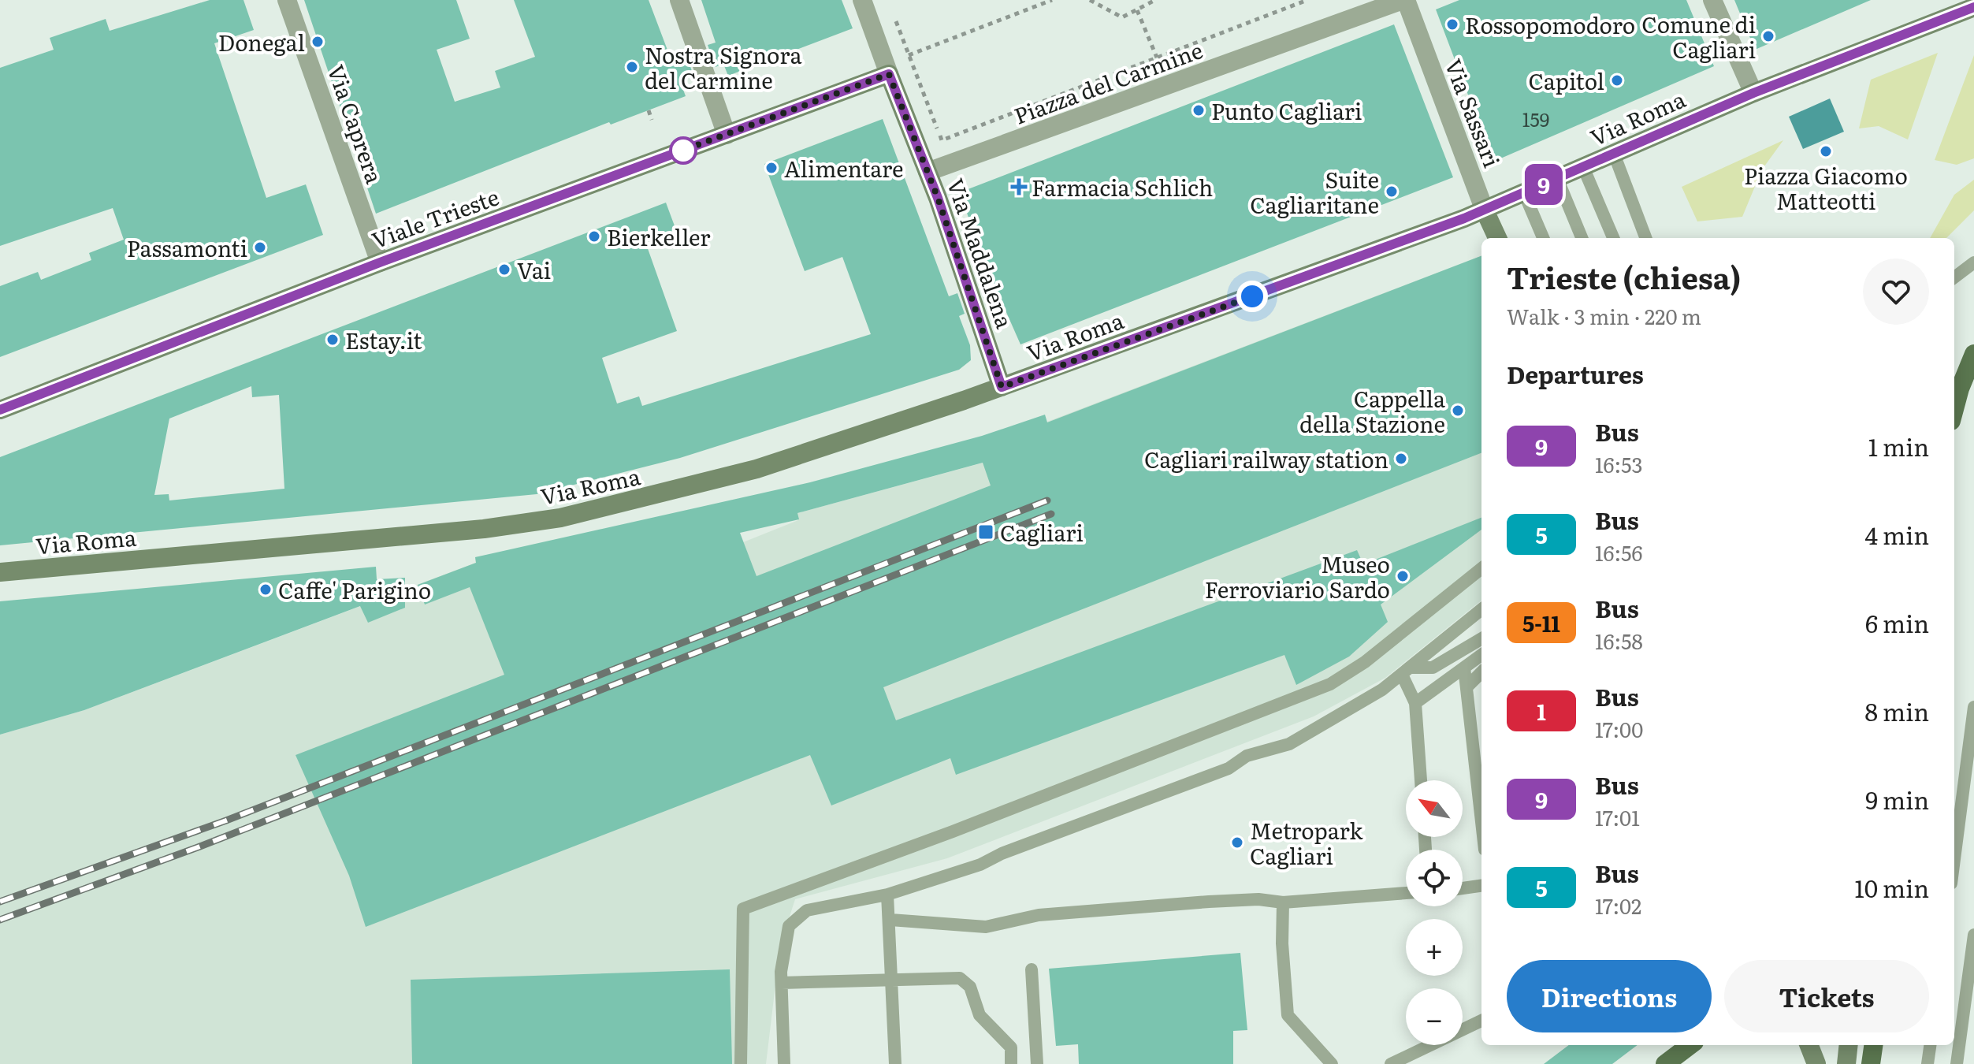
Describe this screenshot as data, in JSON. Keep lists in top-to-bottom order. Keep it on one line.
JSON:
{"streets":{"main road":["Via Sassari","Via Roma","Viale Trieste","Via Maddalena"],"street":["Piazza del Carmine","Via Caprera"]},"crossings":[["Piazza del Carmine","Via Sassari"],["Piazza del Carmine","Via Maddalena"],["Via Sassari","Via Roma"],["Via Roma","Via Maddalena"],["Via Caprera","Viale Trieste"]],"places":{"other":["Rossopomodoro","Comune di Cagliari","Donegal","Nostra Signora del Carmine","Capitol","Punto Cagliari","Piazza Giacomo Matteotti","Alimentare","Suite Cagliaritane","Bierkeller","Passamonti","Vai","Estay.it","Cappella della Stazione","Cagliari railway station","Museo Ferroviario Sardo","Caffe' Parigino","Metropark Cagliari"],"health":["Farmacia Schlich"],"transit":["Cagliari"]},"lines":["bus line 9"],"house_numbers":["159"],"north":"top left","page":{"on_map":"9","heading":[["Trieste (chiesa)","Walk · 3 min · 220 m"],"Departures"],"list":[{"mark":"9","name":"Bus","note":"16:53","value":"1 min"},{"mark":"5","name":"Bus","note":"16:56","value":"4 min"},{"mark":"5-11","name":"Bus","note":"16:58","value":"6 min"},{"mark":"1","name":"Bus","note":"17:00","value":"8 min"},{"mark":"9","name":"Bus","note":"17:01","value":"9 min"},{"mark":"5","name":"Bus","note":"17:02","value":"10 min"}],"map_buttons":["+","−"],"buttons":["Directions","Tickets"]}}
